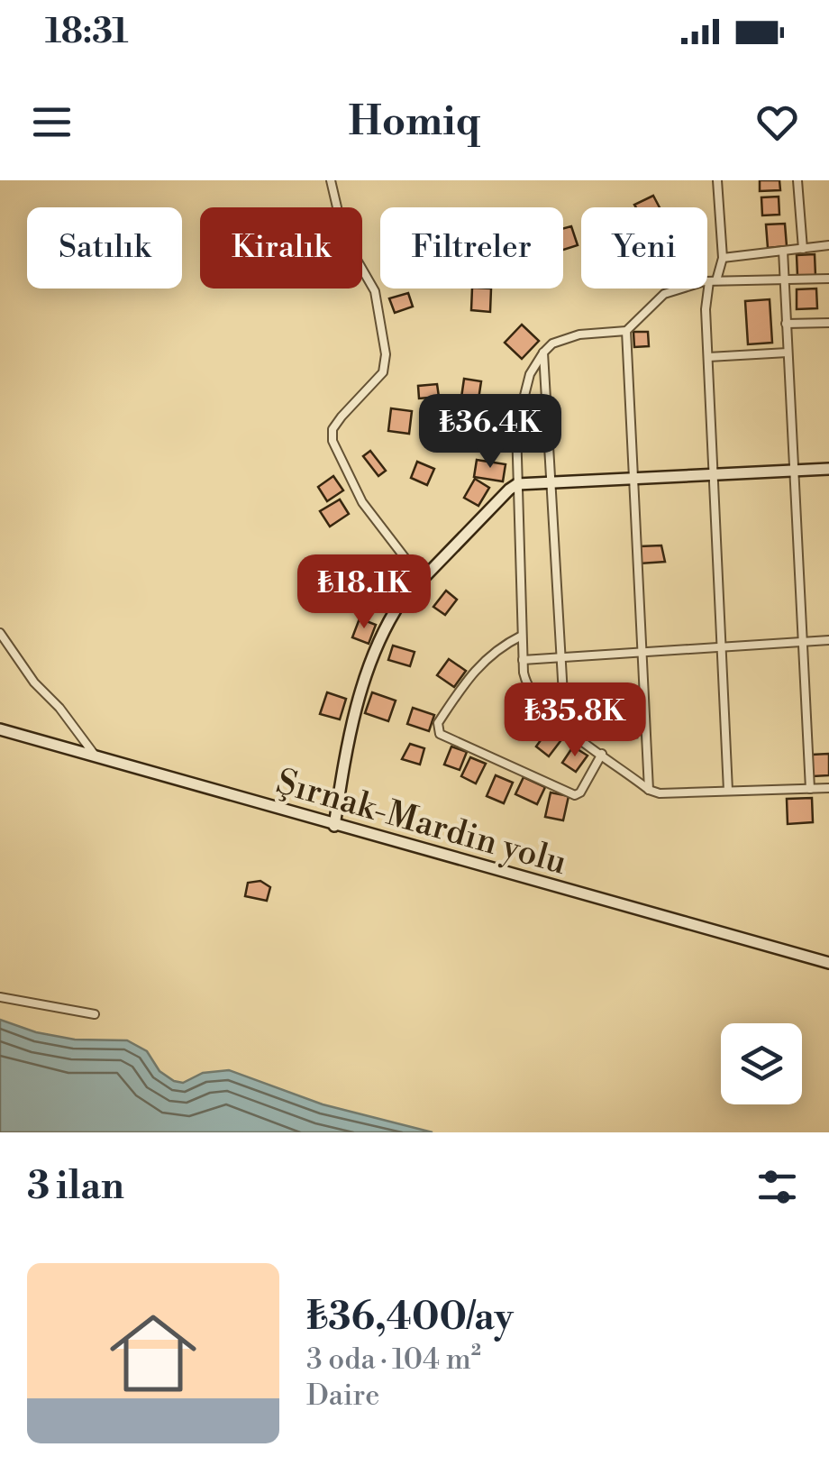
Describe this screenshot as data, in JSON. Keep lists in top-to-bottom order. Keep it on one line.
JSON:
{"streets":{"main road":["Şırnak-Mardin yolu"]},"page":{"status":"18:31","header":"Homiq","chip":["Satılık","Kiralık","Filtreler","Yeni"],"price":["₺36.4K","₺18.1K","₺35.8K"],"heading":"3 ilan","list":[{"name":"₺36,400/ay","note":"3 oda · 104 m² · Daire"}]}}
